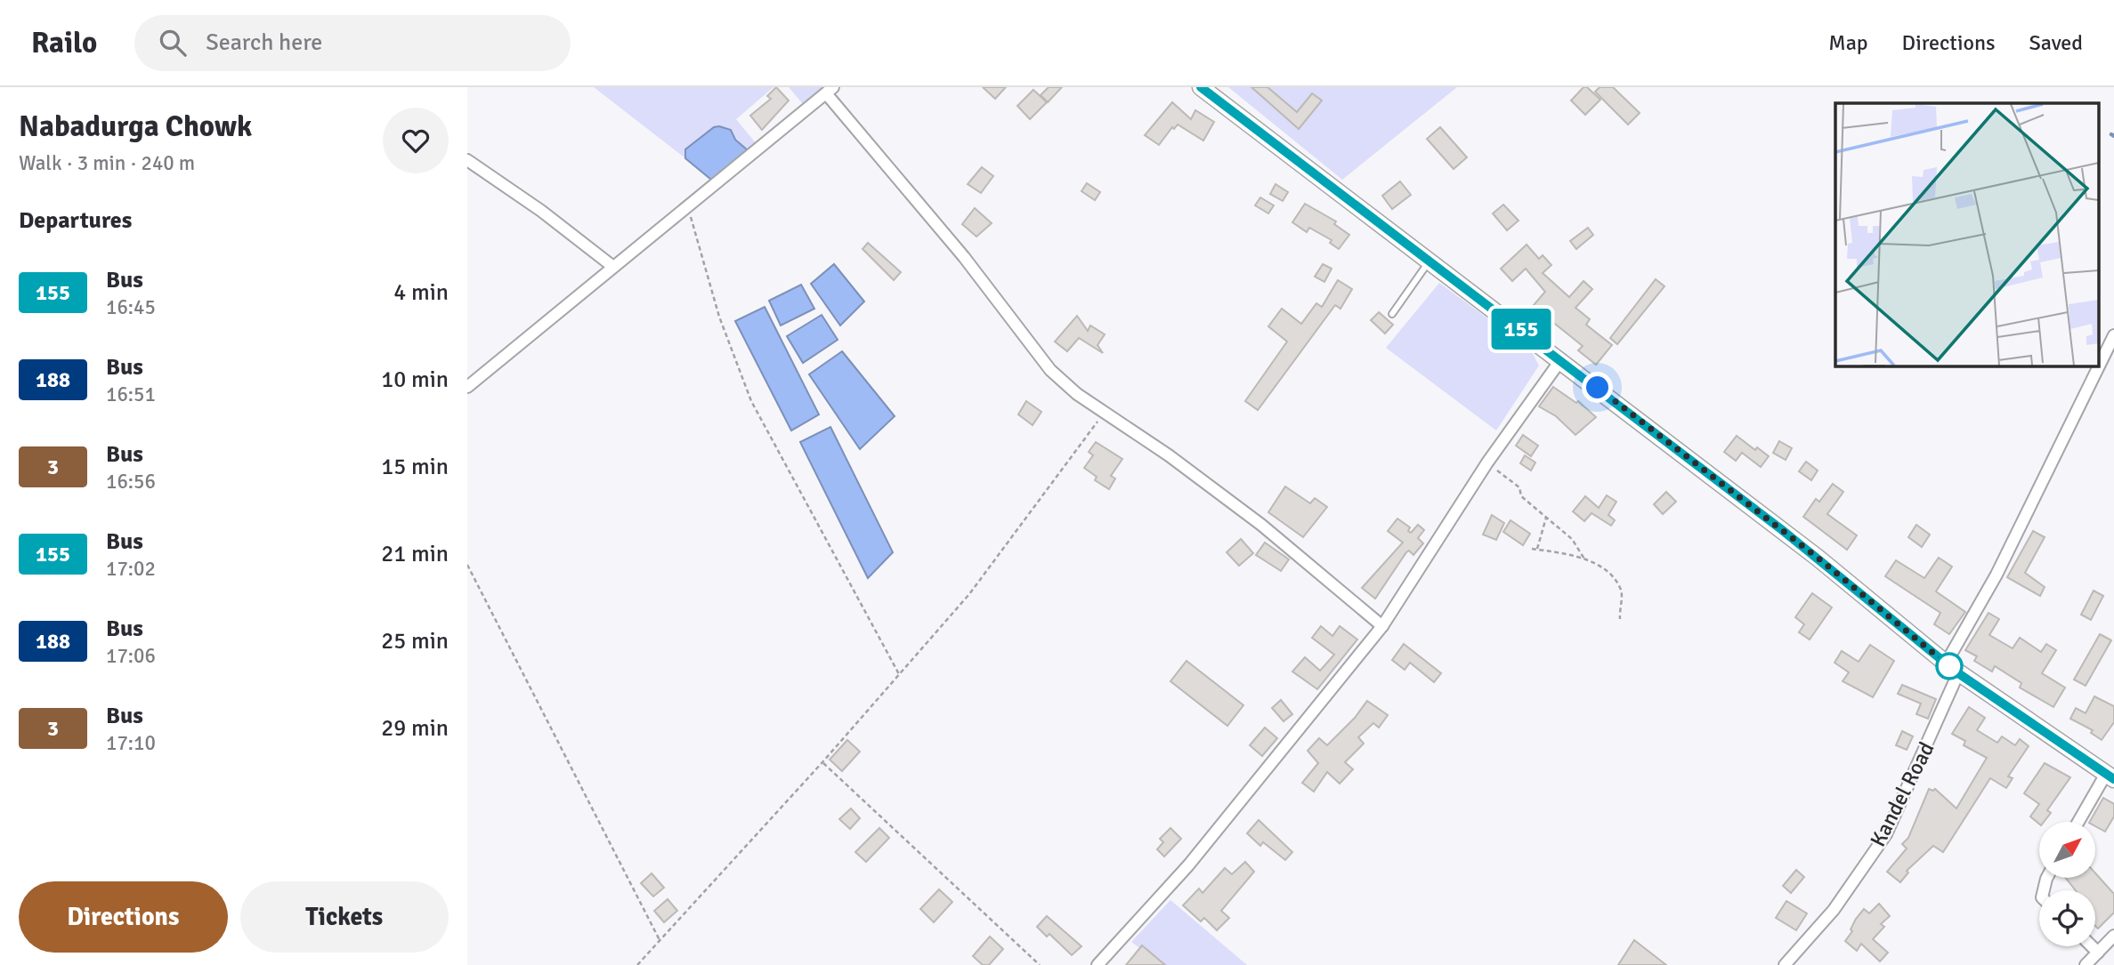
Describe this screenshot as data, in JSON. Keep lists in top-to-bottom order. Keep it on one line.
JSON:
{"streets":{"street":["Kandel Road"]},"lines":["bus line 155"],"north":"top right","page":{"header":"Railo","search":"Search here","nav":["Map","Directions","Saved"],"heading":[["Nabadurga Chowk","Walk · 3 min · 240 m"],"Departures"],"on_map":"155","list":[{"mark":"155","name":"Bus","note":"16:45","value":"4 min"},{"mark":"188","name":"Bus","note":"16:51","value":"10 min"},{"mark":"3","name":"Bus","note":"16:56","value":"15 min"},{"mark":"155","name":"Bus","note":"17:02","value":"21 min"},{"mark":"188","name":"Bus","note":"17:06","value":"25 min"},{"mark":"3","name":"Bus","note":"17:10","value":"29 min"}],"buttons":["Directions","Tickets"]}}
